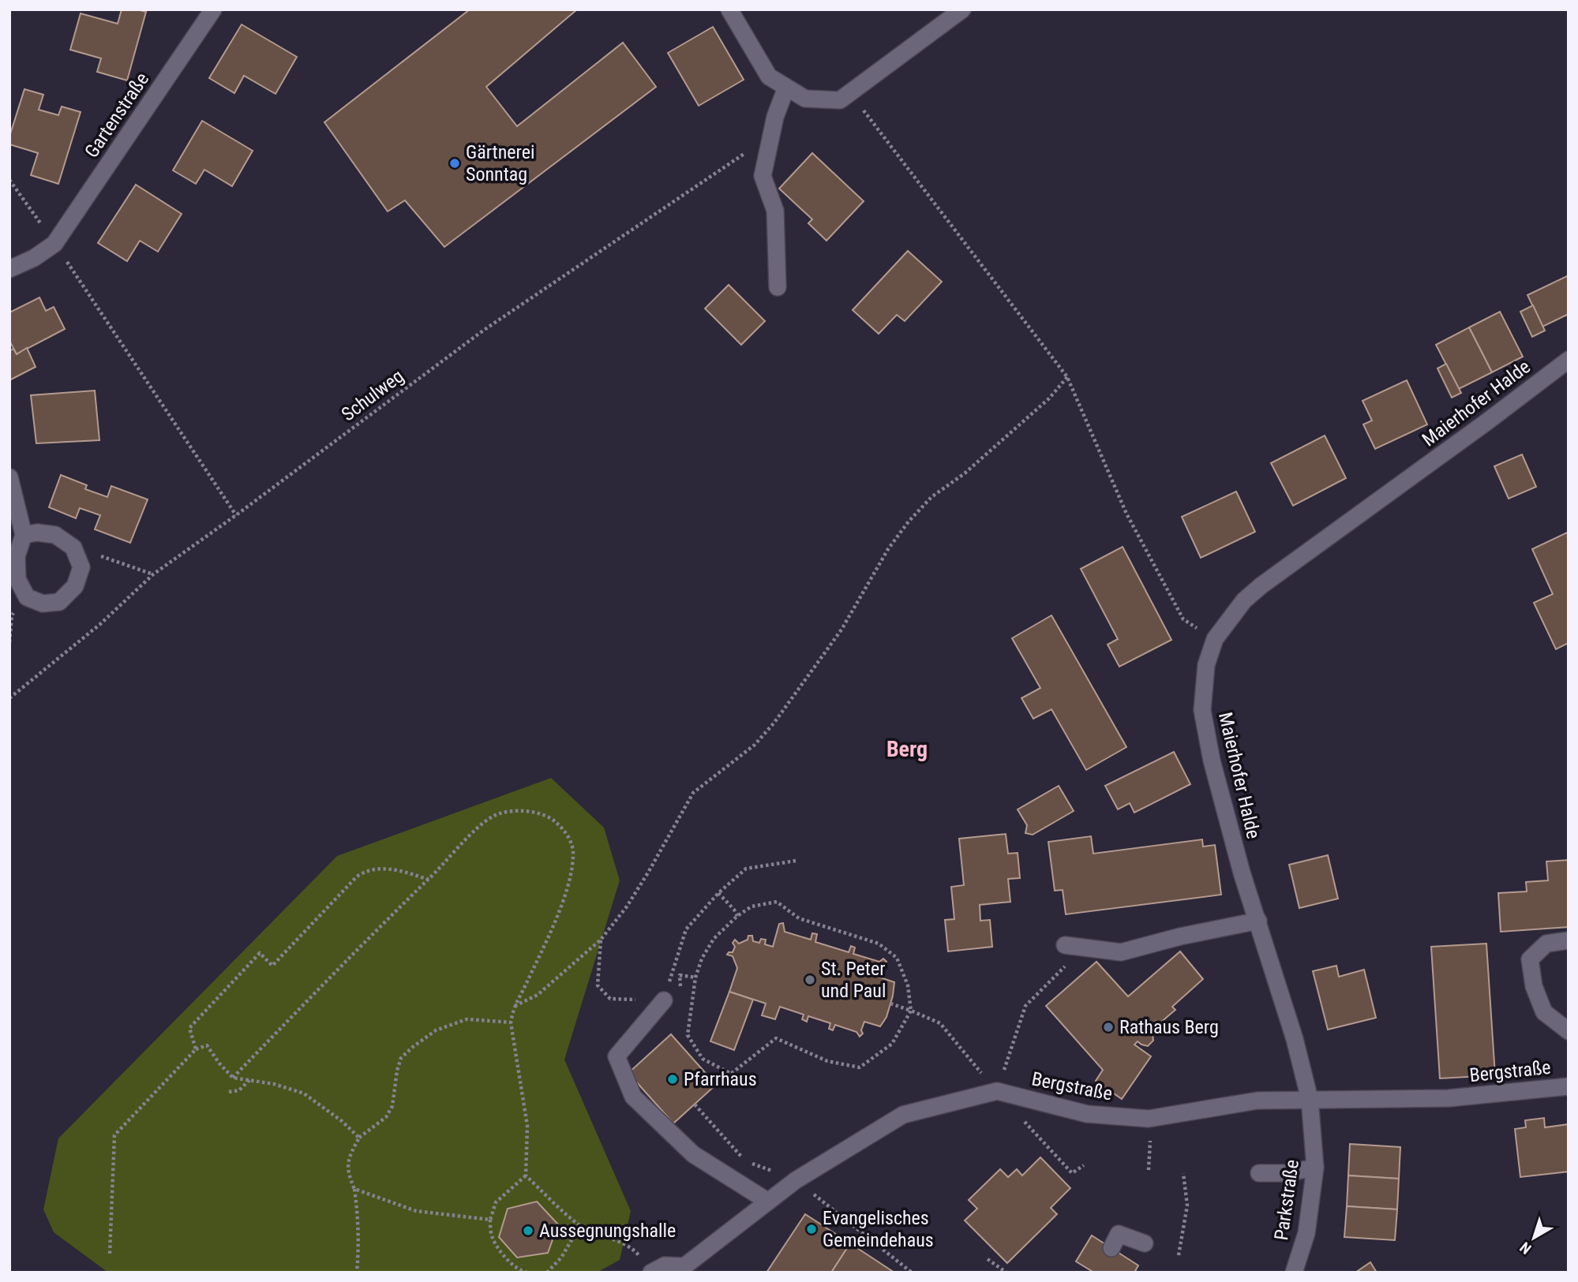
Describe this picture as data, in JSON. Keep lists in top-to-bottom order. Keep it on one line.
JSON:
{"streets":{"street":["Gartenstraße","Maierhofer Halde","Bergstraße","Parkstraße"],"path":["Schulweg"]},"crossings":[["Maierhofer Halde","Bergstraße"],["Maierhofer Halde","Parkstraße"],["Bergstraße","Parkstraße"]],"districts":["Berg"],"places":["Gärtnerei Sonntag","St. Peter und Paul","Rathaus Berg","Pfarrhaus","Evangelisches Gemeindehaus","Aussegnungshalle"],"north":"bottom left"}
